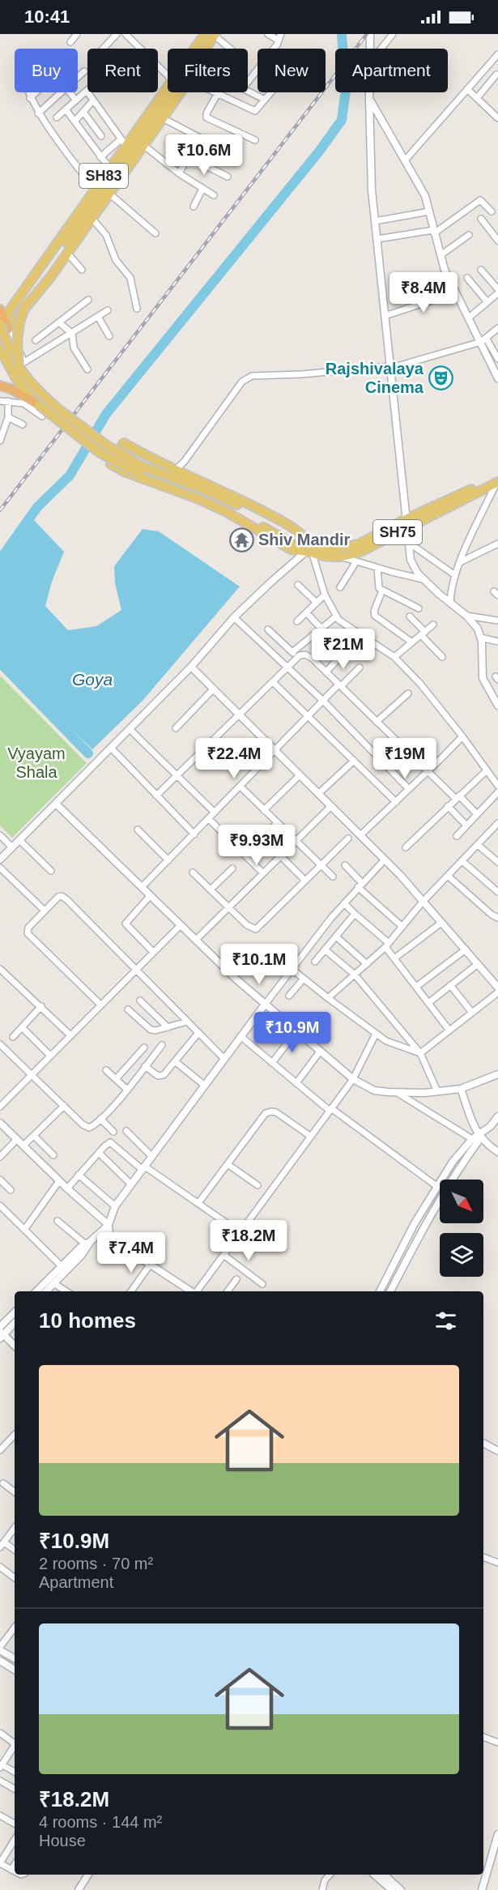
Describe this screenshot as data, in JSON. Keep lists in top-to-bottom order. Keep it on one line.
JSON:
{"streets":{"main road":["SH83","SH75"]},"crossings":[["SH83","SH75"]],"water":["Goya"],"parks":["Vyayam Shala"],"places":{"theatre":["Rajshivalaya Cinema"],"temple":["Shiv Mandir"]},"north":"bottom right","page":{"status":"10:41","chip":["Buy","Rent","Filters","New","Apartment"],"price":["₹10.6M","₹8.4M","₹21M","₹22.4M","₹19M","₹9.93M","₹10.1M","₹10.9M","₹18.2M","₹7.4M"],"heading":"10 homes","list":[{"name":"₹10.9M","note":"2 rooms · 70 m² · Apartment"},{"name":"₹18.2M","note":"4 rooms · 144 m² · House"}]}}
